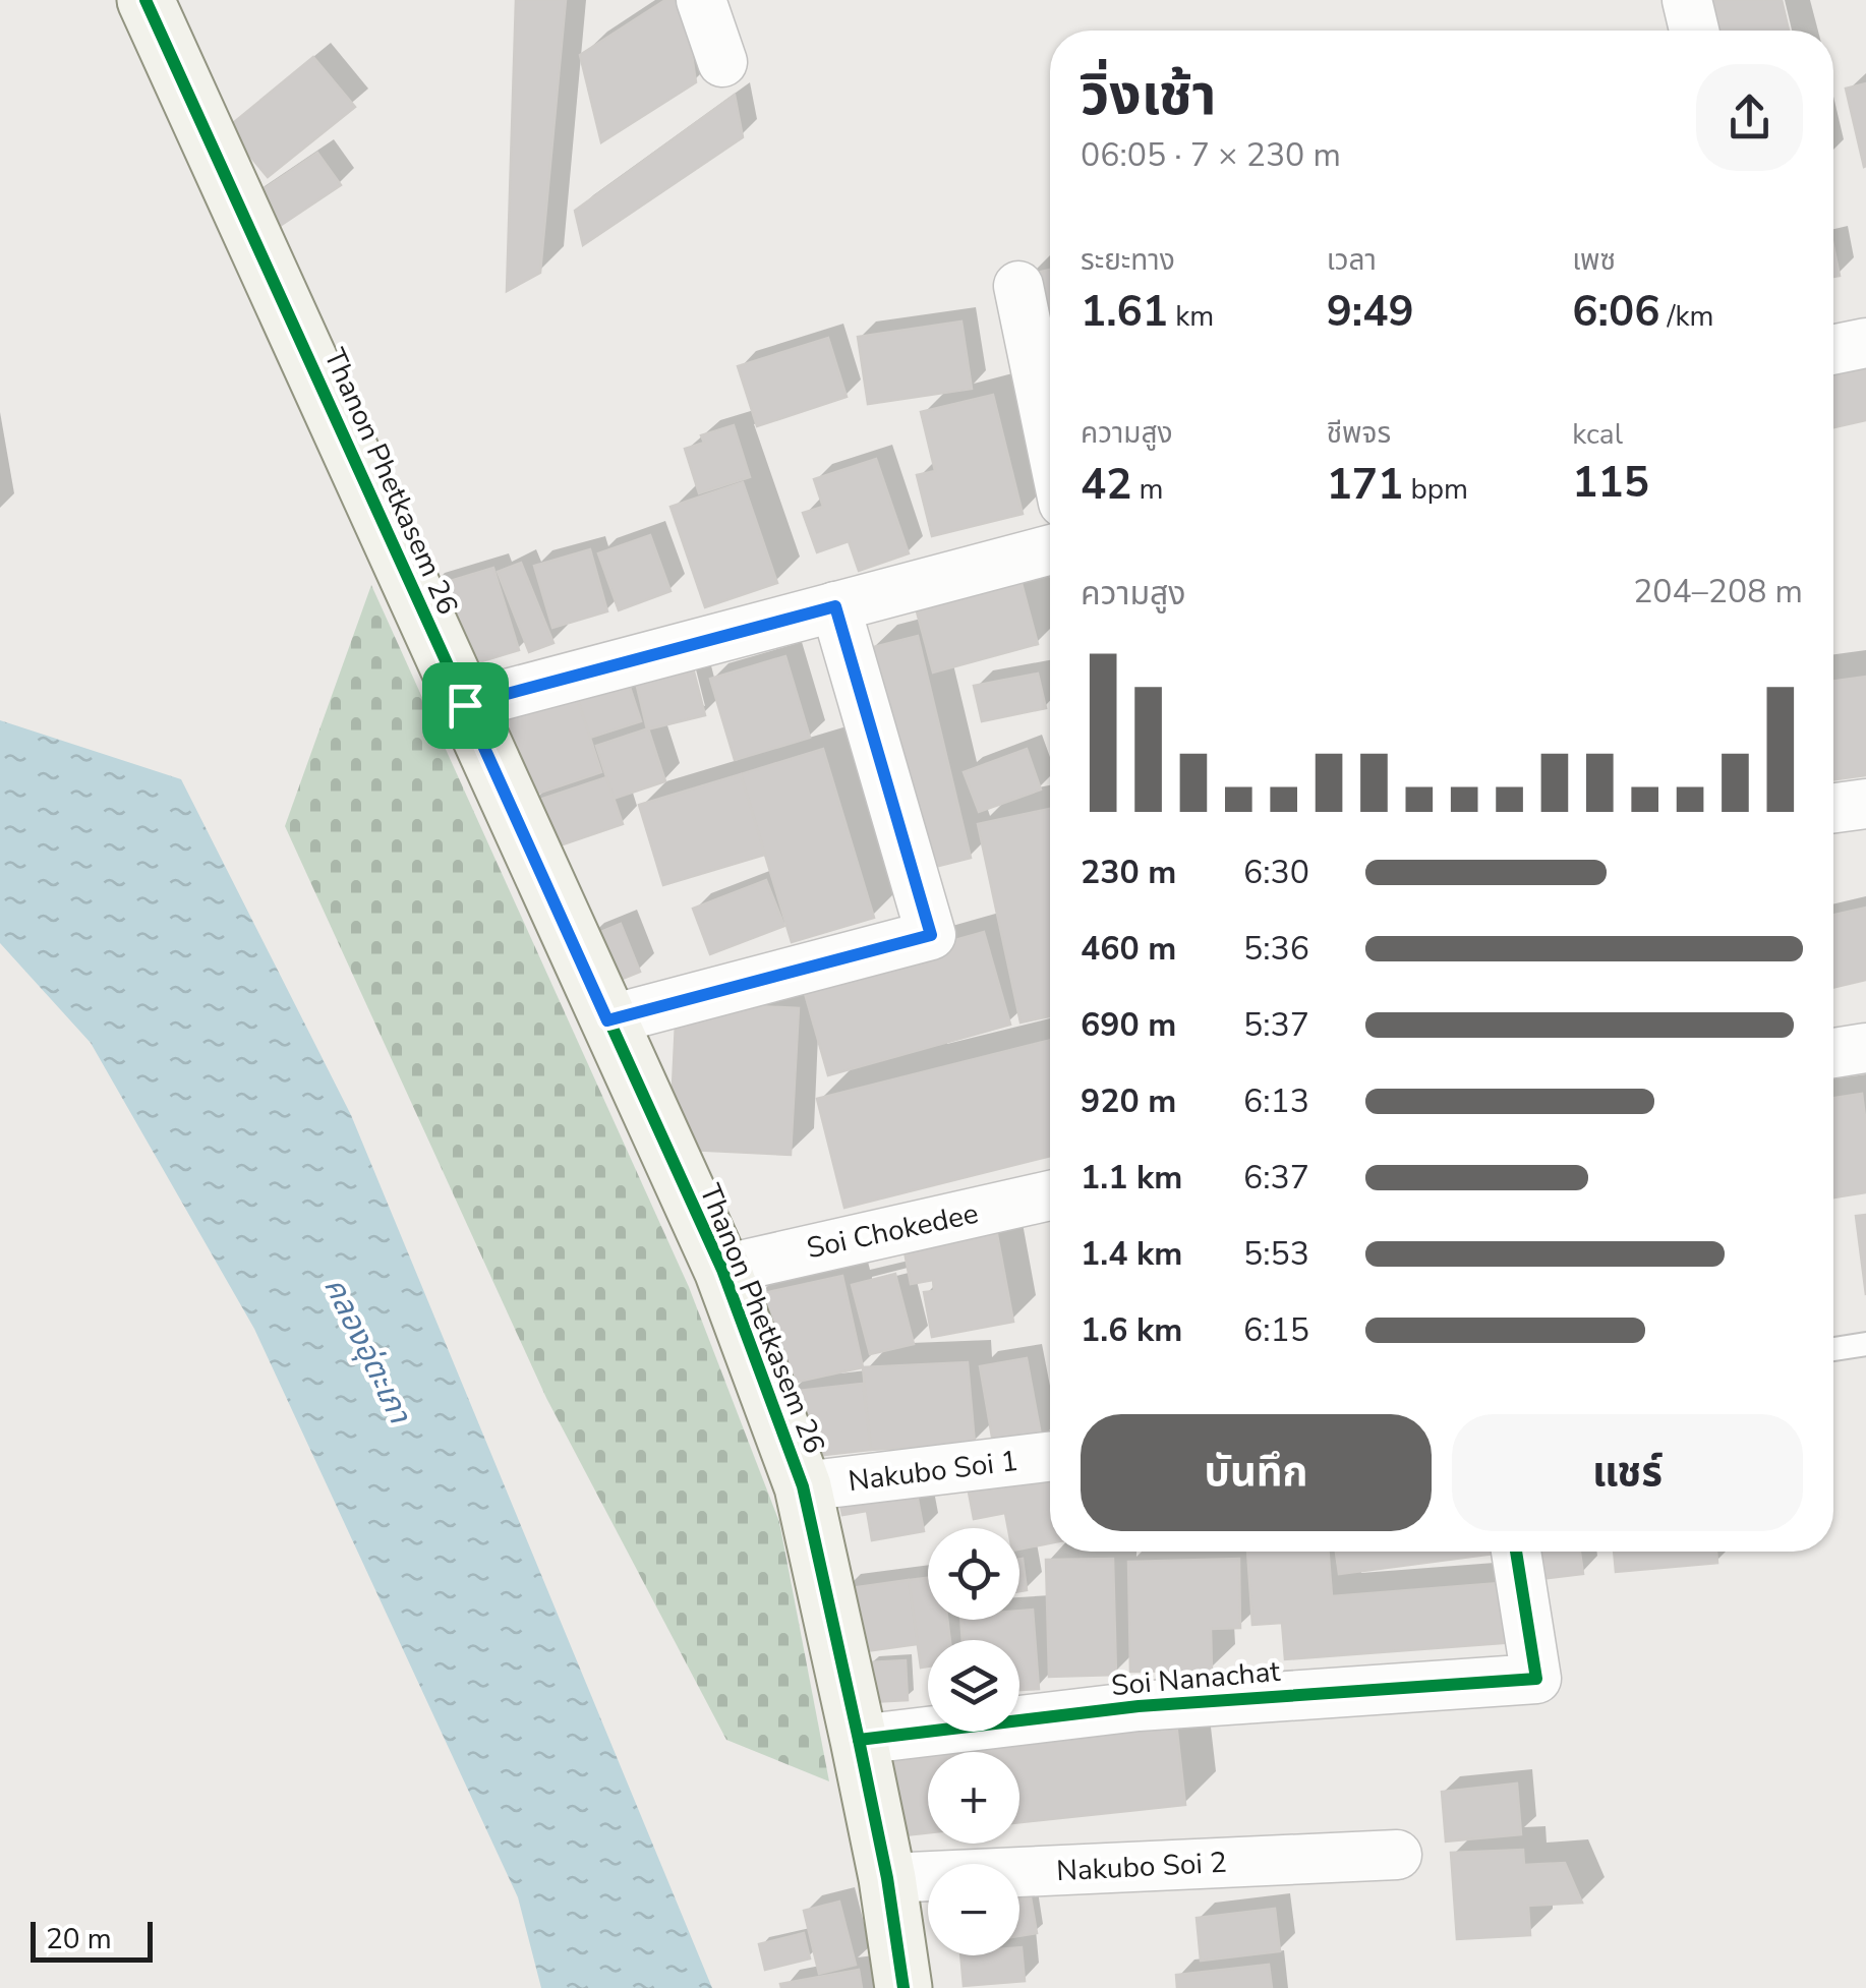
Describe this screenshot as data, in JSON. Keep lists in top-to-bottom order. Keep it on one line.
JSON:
{"streets":{"street":["Thanon Phetkasem 26","Soi Chokedee","Nakubo Soi 1","Soi Nanachat","Nakubo Soi 2"]},"crossings":[["Thanon Phetkasem 26","Soi Chokedee"],["Thanon Phetkasem 26","Nakubo Soi 1"],["Thanon Phetkasem 26","Soi Nanachat"],["Thanon Phetkasem 26","Nakubo Soi 2"]],"water":["คลองอุ่ตะเภา"],"scale_bar":"20 m","page":{"heading":["วิ่งเช้า","06:05 · 7 × 230 m"],"stats":[["ระยะทาง","1.61 km"],["เวลา","9:49"],["เพซ","6:06 /km"],["ความสูง","42 m"],["ชีพจร","171 bpm"],["kcal","115"]],"chart":["ความสูง","204–208 m"],"list":[{"name":"230 m","note":"6:30"},{"name":"460 m","note":"5:36"},{"name":"690 m","note":"5:37"},{"name":"920 m","note":"6:13"},{"name":"1.1 km","note":"6:37"},{"name":"1.4 km","note":"5:53"},{"name":"1.6 km","note":"6:15"}],"buttons":["บันทึก","แชร์"],"map_buttons":["+","−"],"scale":"20 m"}}
